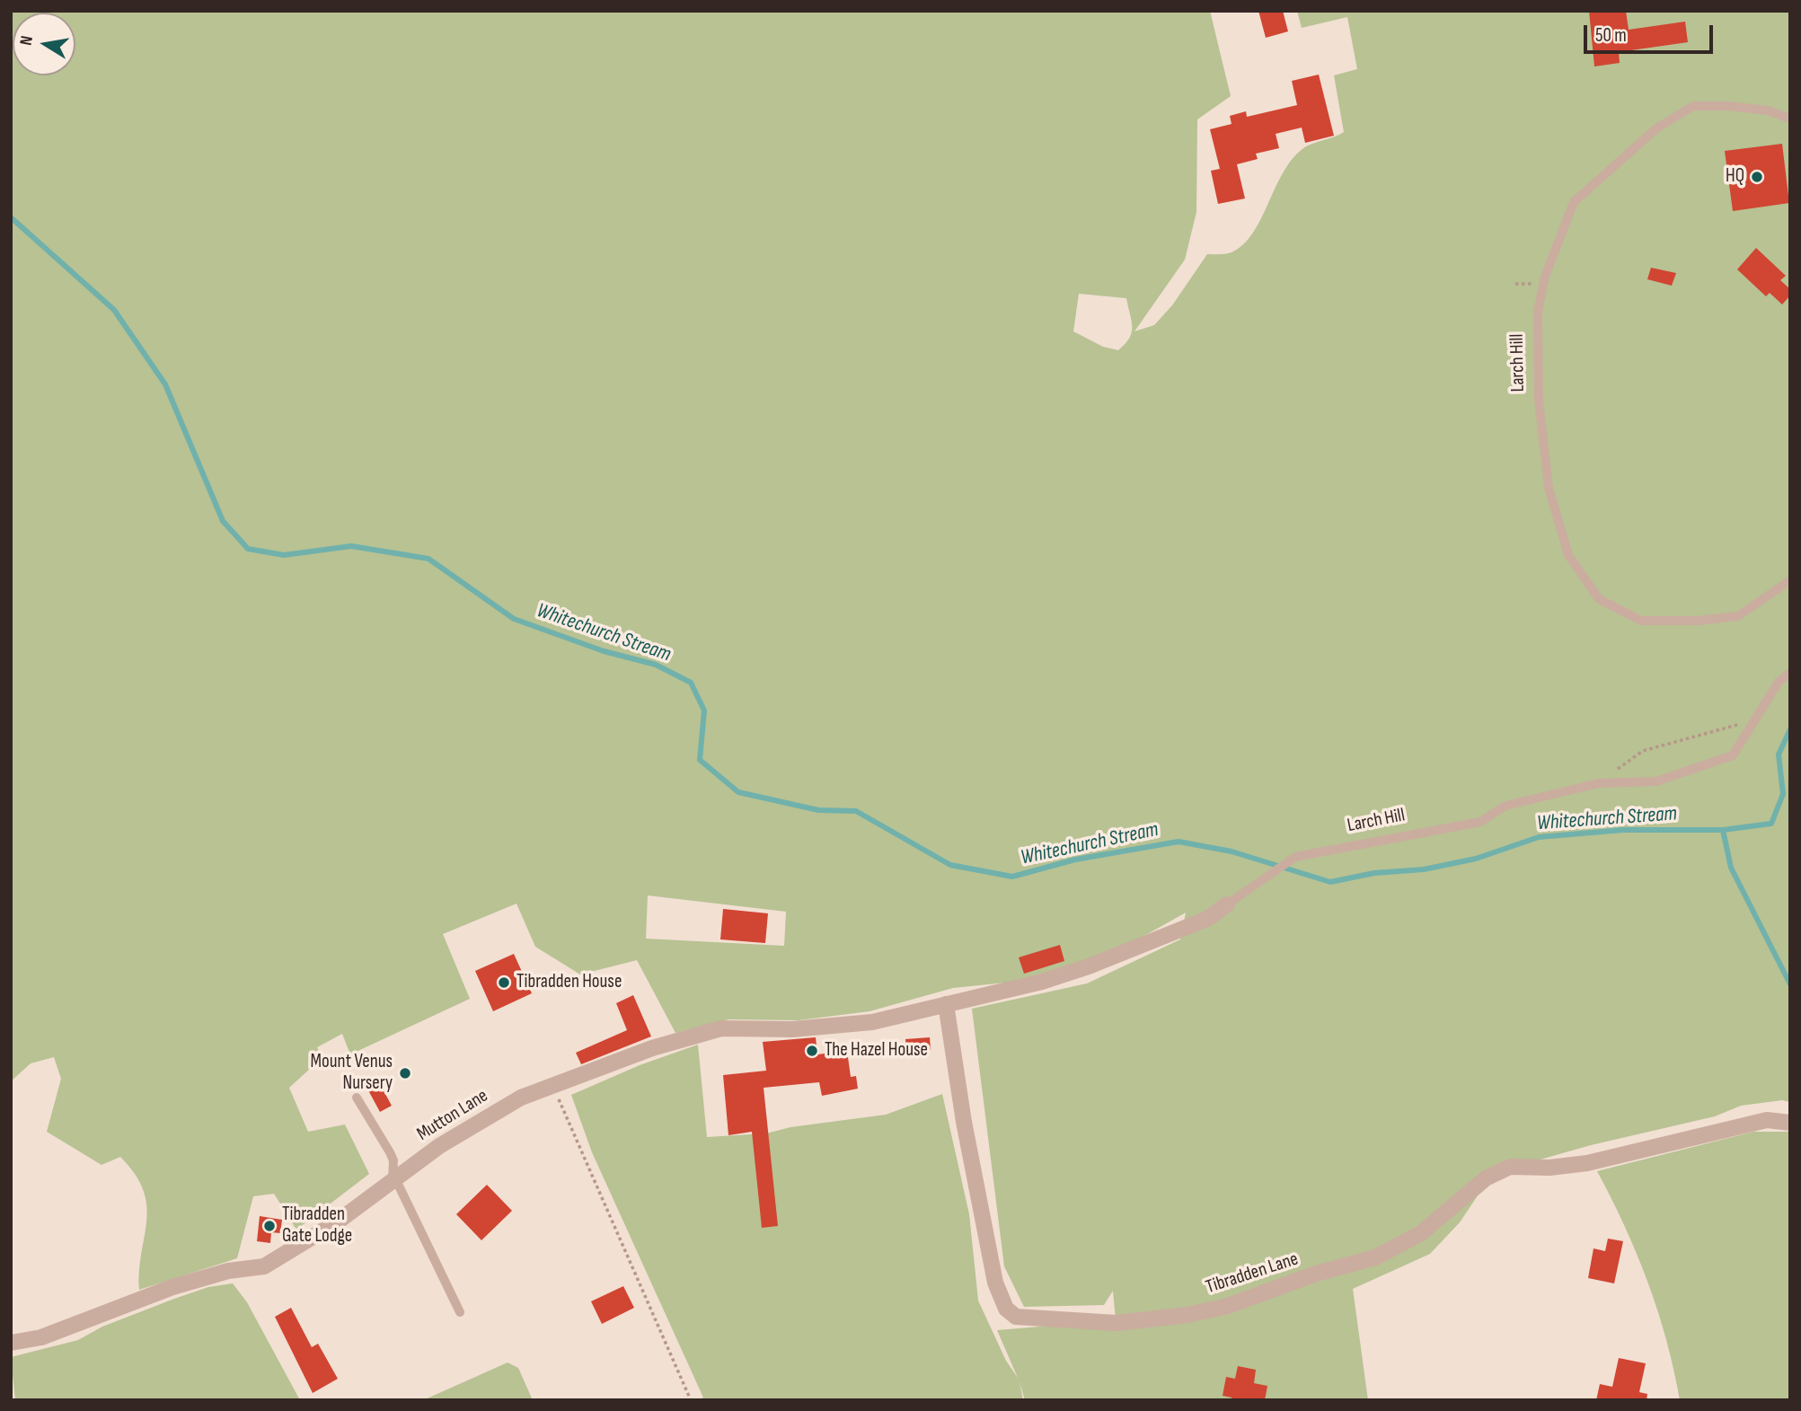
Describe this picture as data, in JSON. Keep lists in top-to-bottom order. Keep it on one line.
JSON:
{"streets":{"street":["Larch Hill","Mutton Lane","Tibradden Lane"]},"crossings":[["Larch Hill","Mutton Lane"],["Larch Hill","Tibradden Lane"],["Mutton Lane","Tibradden Lane"]],"water":["Whitechurch Stream"],"places":["HQ","Tibradden House","The Hazel House","Mount Venus Nursery","Tibradden Gate Lodge"],"scale_bar":"50 m","north":"left"}
